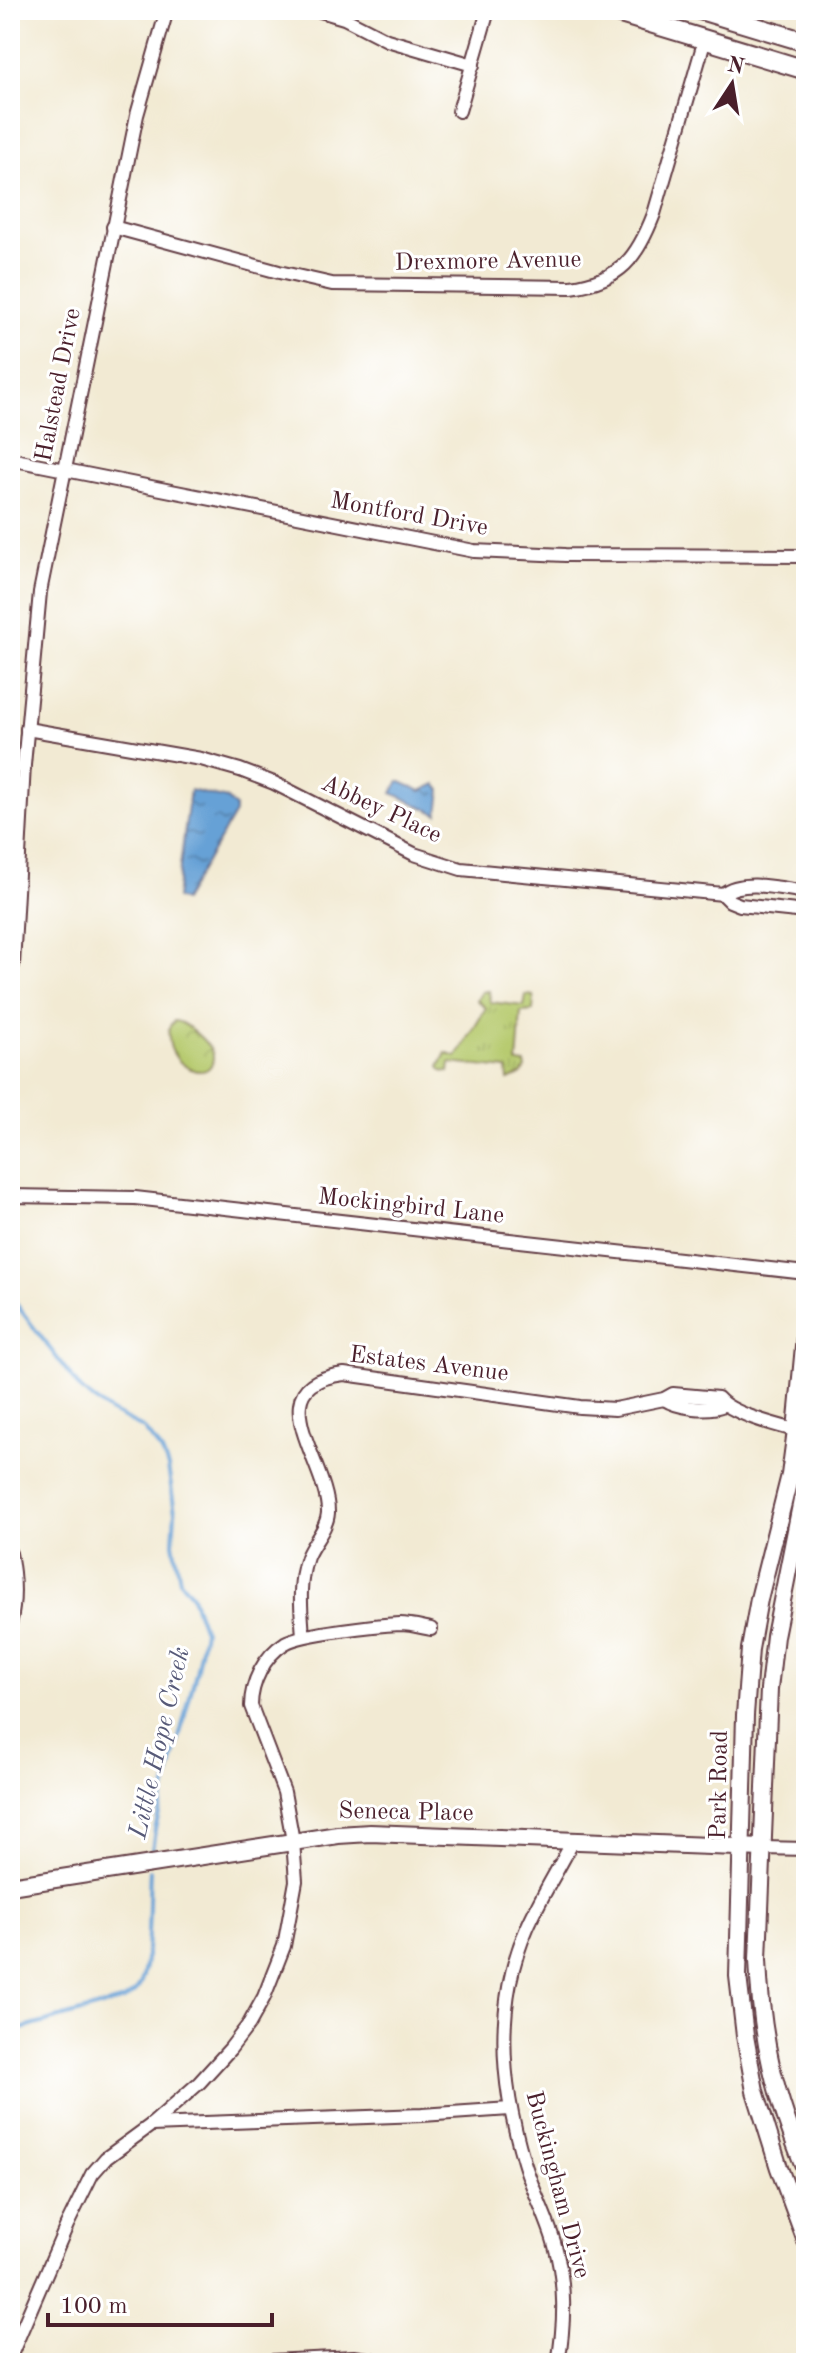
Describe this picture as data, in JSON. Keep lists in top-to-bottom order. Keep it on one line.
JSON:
{"streets":{"main road":["Park Road","Seneca Place"],"street":["Drexmore Avenue","Halstead Drive","Montford Drive","Abbey Place","Mockingbird Lane","Estates Avenue","Buckingham Drive"]},"crossings":[["Drexmore Avenue","Halstead Drive"],["Halstead Drive","Montford Drive"],["Halstead Drive","Abbey Place"],["Estates Avenue","Park Road"],["Park Road","Seneca Place"],["Seneca Place","Buckingham Drive"]],"water":["Little Hope Creek"],"scale_bar":"100 m","north":"top"}
